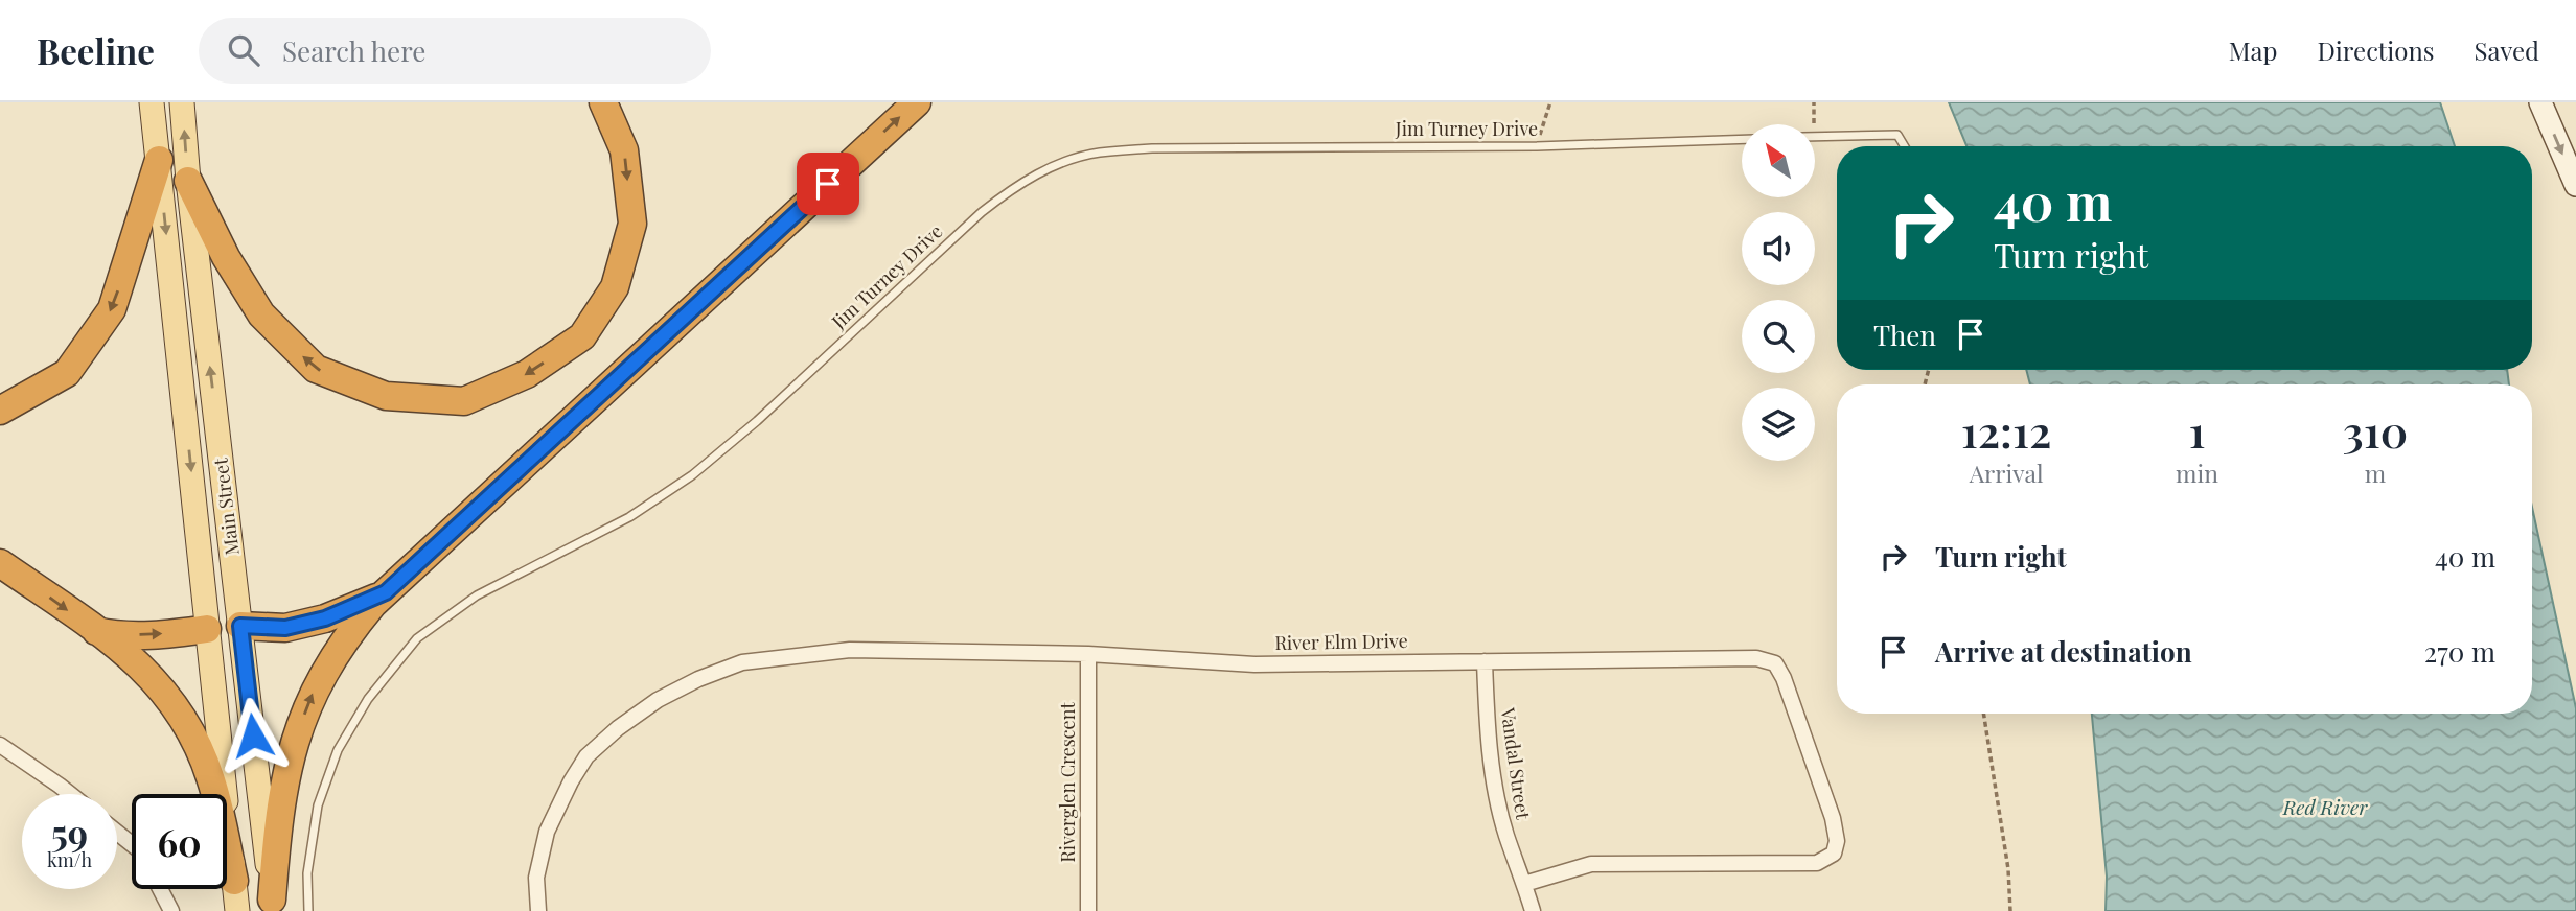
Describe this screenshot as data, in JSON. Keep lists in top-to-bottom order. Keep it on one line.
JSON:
{"streets":{"main road":["Main Street"],"street":["River Elm Drive","Vandal Street","Riverglen Crescent"],"lane":["Jim Turney Drive"]},"crossings":[["River Elm Drive","Vandal Street"],["River Elm Drive","Riverglen Crescent"]],"water":["Red River"],"north":"top left","page":{"header":"Beeline","search":"Search here","nav":["Map","Directions","Saved"],"turn":["40 m","Turn right"],"then":"Then","eta":["12:12","Arrival","1","min","310","m"],"list":[{"name":"Turn right","value":"40 m"},{"name":"Arrive at destination","value":"270 m"}],"speed":"59 km/h","limit":"60"}}
